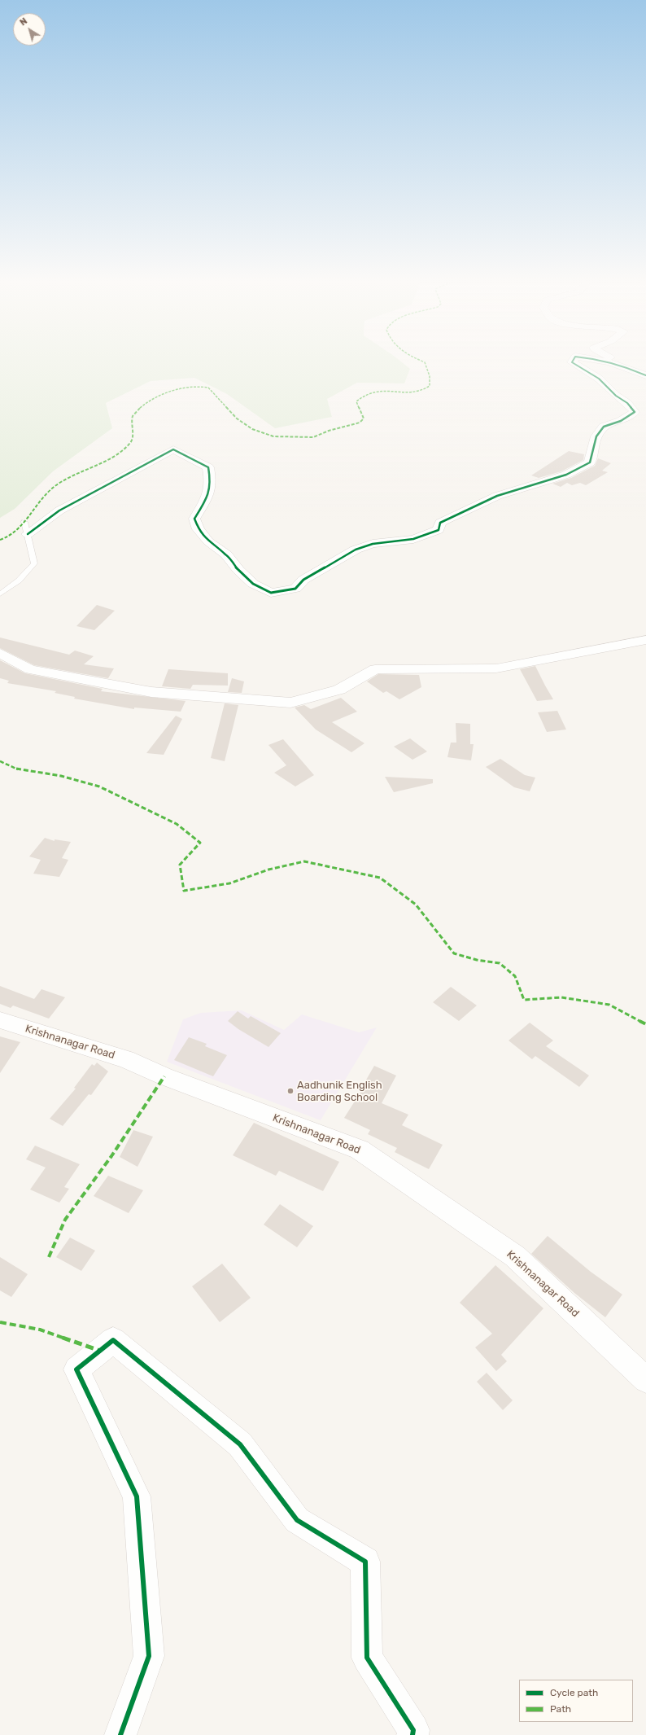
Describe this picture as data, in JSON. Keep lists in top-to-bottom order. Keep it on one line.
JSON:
{"streets":{"street":["Krishnanagar Road"]},"places":["Aadhunik English Boarding School"],"legend":["Cycle path","Path"],"north":"top left"}
